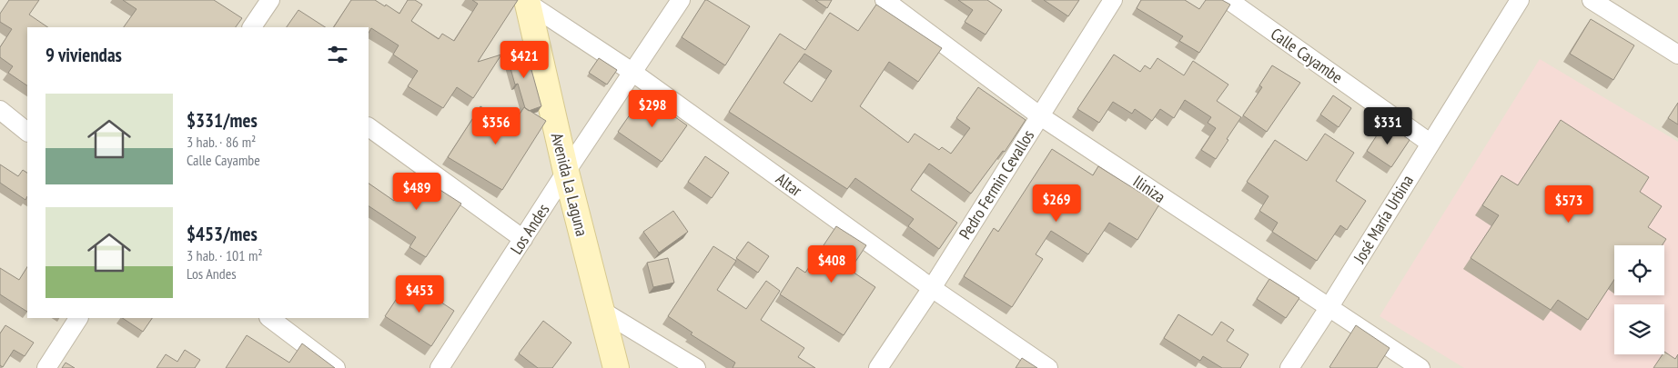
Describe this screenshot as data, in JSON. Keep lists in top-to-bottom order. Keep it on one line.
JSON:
{"streets":{"street":["Calle Cayambe","Avenida La Laguna","Altar","Pedro Fermin Cevallos","Iliniza","José María Urbina","Los Andes"]},"crossings":[["Calle Cayambe","José María Urbina"],["Avenida La Laguna","Altar"],["Avenida La Laguna","Los Andes"],["Altar","Pedro Fermin Cevallos"],["Altar","Los Andes"],["Pedro Fermin Cevallos","Iliniza"],["Iliniza","José María Urbina"]],"page":{"heading":"9 viviendas","price":["$421","$298","$356","$331","$489","$269","$573","$408","$453"],"list":[{"name":"$331/mes","note":"3 hab. · 86 m² · Calle Cayambe"},{"name":"$453/mes","note":"3 hab. · 101 m² · Los Andes"}]}}
